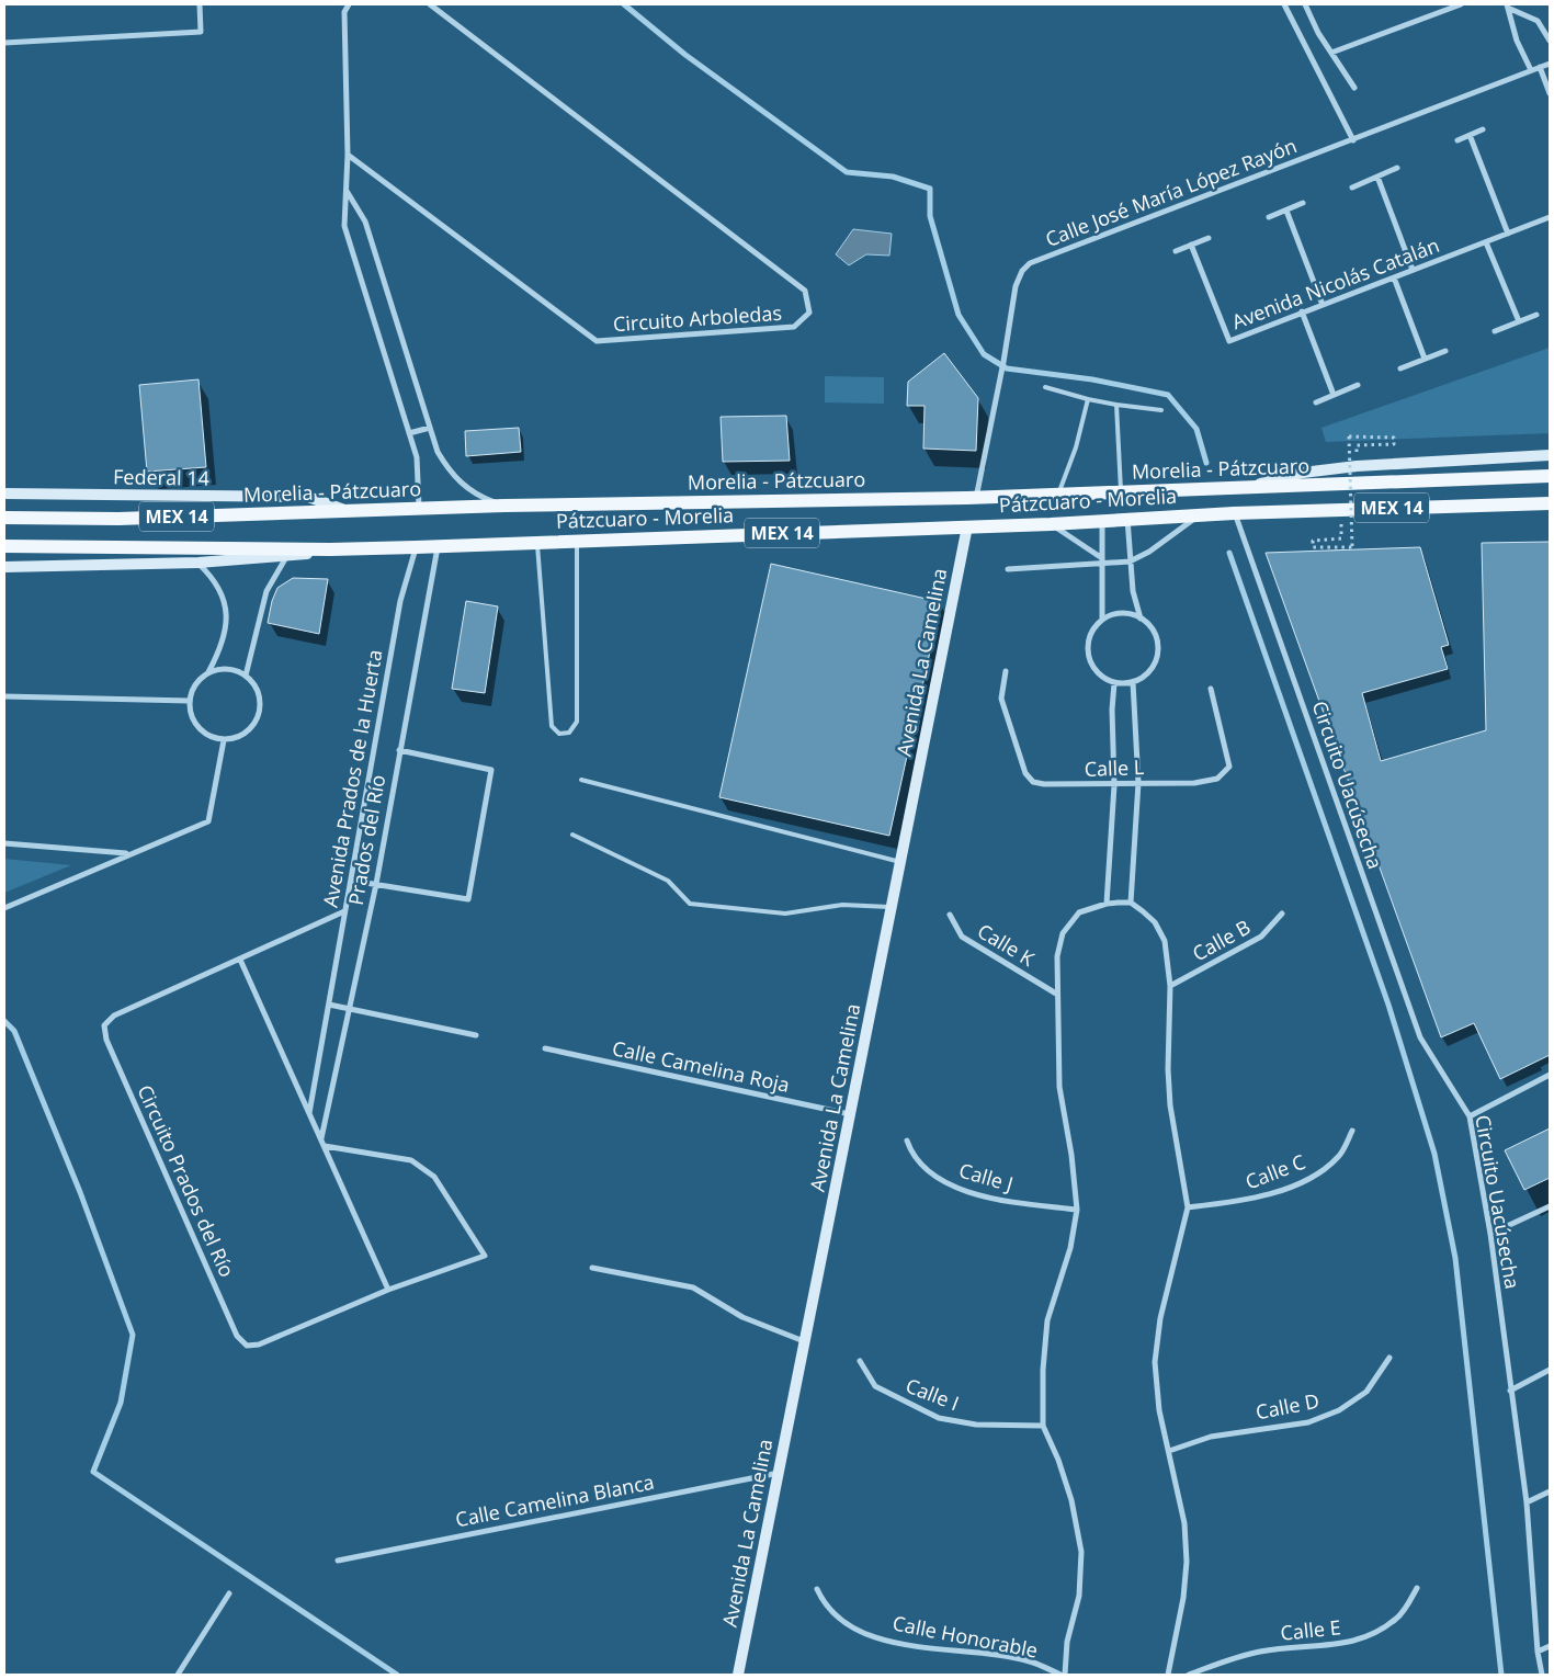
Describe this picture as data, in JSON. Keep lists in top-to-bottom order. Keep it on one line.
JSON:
{"streets":{"main road":["Morelia - Pátzcuaro","Pátzcuaro - Morelia","MEX 14"],"street":["Calle José María López Rayón","Avenida Nicolás Catalán","Circuito Arboledas","Federal 14","Avenida La Camelina","Calle L","Avenida Prados de la Huerta","Circuito Uacúsecha","Prados del Río","Calle B","Calle K","Calle Camelina Roja","Calle C","Calle J","Circuito Prados del Río","Calle I","Calle D","Calle Camelina Blanca","Calle E","Calle Honorable"]},"crossings":[["Calle José María López Rayón","Morelia - Pátzcuaro"],["Morelia - Pátzcuaro","Federal 14"],["Pátzcuaro - Morelia","Avenida La Camelina"],["Pátzcuaro - Morelia","Avenida Prados de la Huerta"],["Pátzcuaro - Morelia","Circuito Uacúsecha"],["Pátzcuaro - Morelia","Prados del Río"],["Avenida La Camelina","Calle Camelina Roja"],["Avenida La Camelina","Calle Camelina Blanca"],["Avenida Prados de la Huerta","Circuito Prados del Río"]]}
